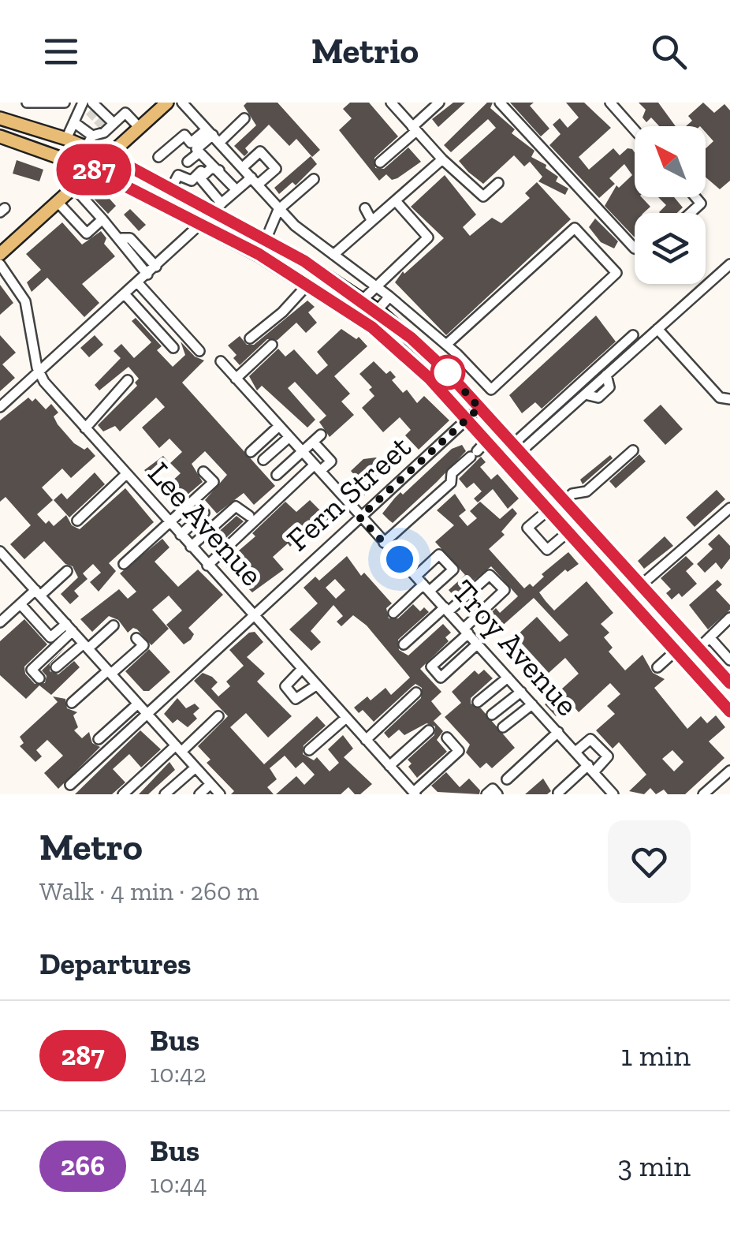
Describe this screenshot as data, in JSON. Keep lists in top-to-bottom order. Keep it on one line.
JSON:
{"streets":{"street":["Fern Street","Lee Avenue","Troy Avenue"]},"crossings":[["Fern Street","Lee Avenue"],["Fern Street","Troy Avenue"]],"lines":["bus line 287"],"north":"top left","page":{"header":"Metrio","on_map":"287","heading":[["Metro","Walk · 4 min · 260 m"],"Departures"],"list":[{"mark":"287","name":"Bus","note":"10:42","value":"1 min"},{"mark":"266","name":"Bus","note":"10:44","value":"3 min"}]}}
